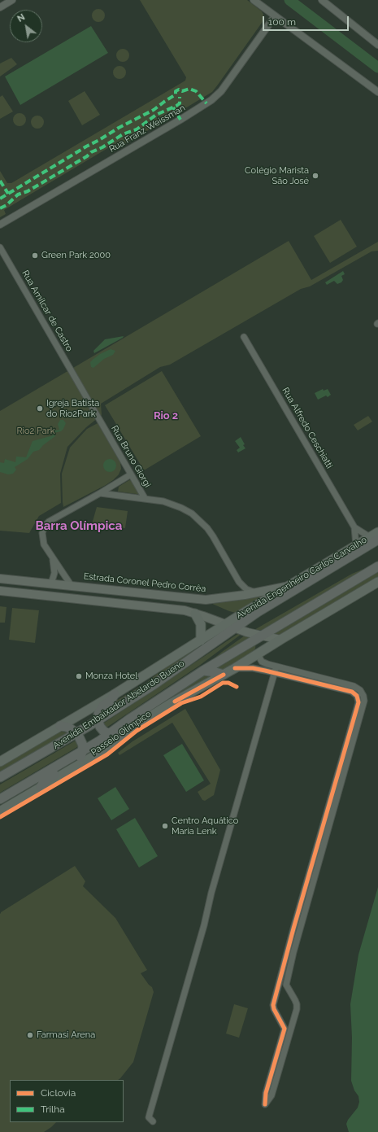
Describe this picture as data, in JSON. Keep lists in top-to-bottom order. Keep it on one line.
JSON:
{"streets":{"highway":["Avenida Engenheiro Carlos Carvalho","Avenida Embaixador Abelardo Bueno"],"main road":["Estrada Coronel Pedro Corrêa"],"street":["Rua Franz Weissman","Rua Amilcar de Castro","Rua Alfredo Ceschiatti","Rua Bruno Giorgi"],"cycle path":["Passeio Olímpico"]},"crossings":[["Rua Amilcar de Castro","Rua Bruno Giorgi"],["Rua Alfredo Ceschiatti","Avenida Engenheiro Carlos Carvalho"],["Rua Bruno Giorgi","Estrada Coronel Pedro Corrêa"],["Avenida Engenheiro Carlos Carvalho","Estrada Coronel Pedro Corrêa"],["Avenida Engenheiro Carlos Carvalho","Avenida Embaixador Abelardo Bueno"]],"districts":["Rio 2","Barra Olímpica"],"parks":["Rio2 Park"],"places":["Colégio Marista São José","Green Park 2000","Igreja Batista do Rio2Park","Monza Hotel","Centro Aquático Maria Lenk","Farmasi Arena"],"legend":["Ciclovia","Trilha"],"scale_bar":"100 m","north":"top left"}
